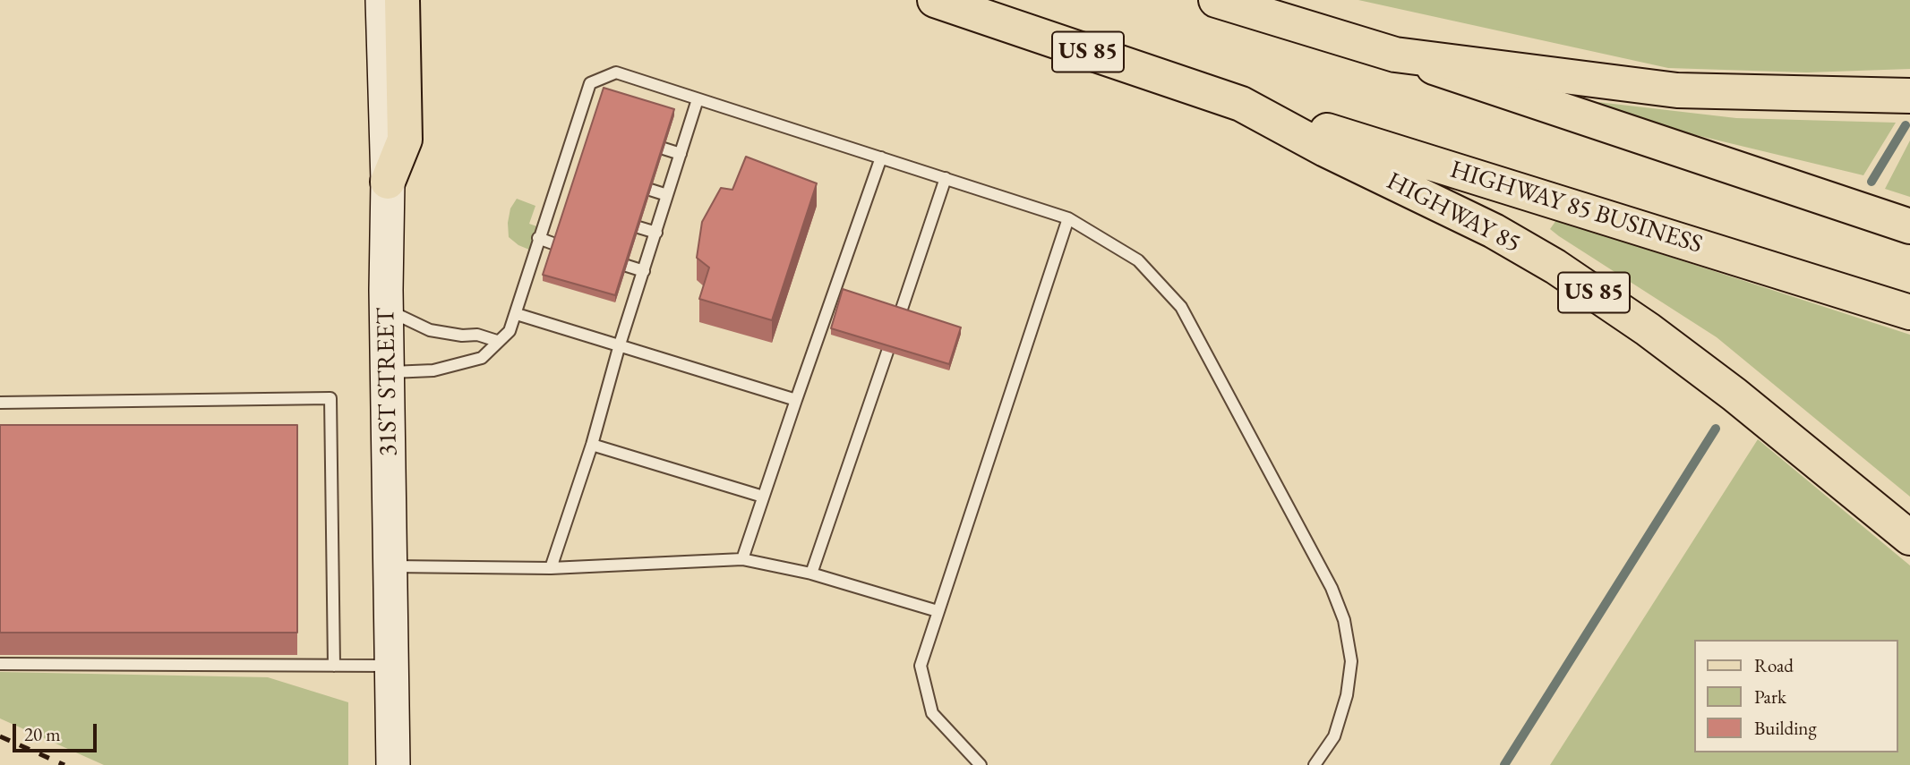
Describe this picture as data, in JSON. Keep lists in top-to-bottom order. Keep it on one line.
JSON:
{"streets":{"main road":["US 85","HIGHWAY 85 BUSINESS","HIGHWAY 85"],"street":["31ST STREET"]},"crossings":[["HIGHWAY 85 BUSINESS","HIGHWAY 85"]],"legend":["Road","Park","Building"],"scale_bar":"20 m"}
